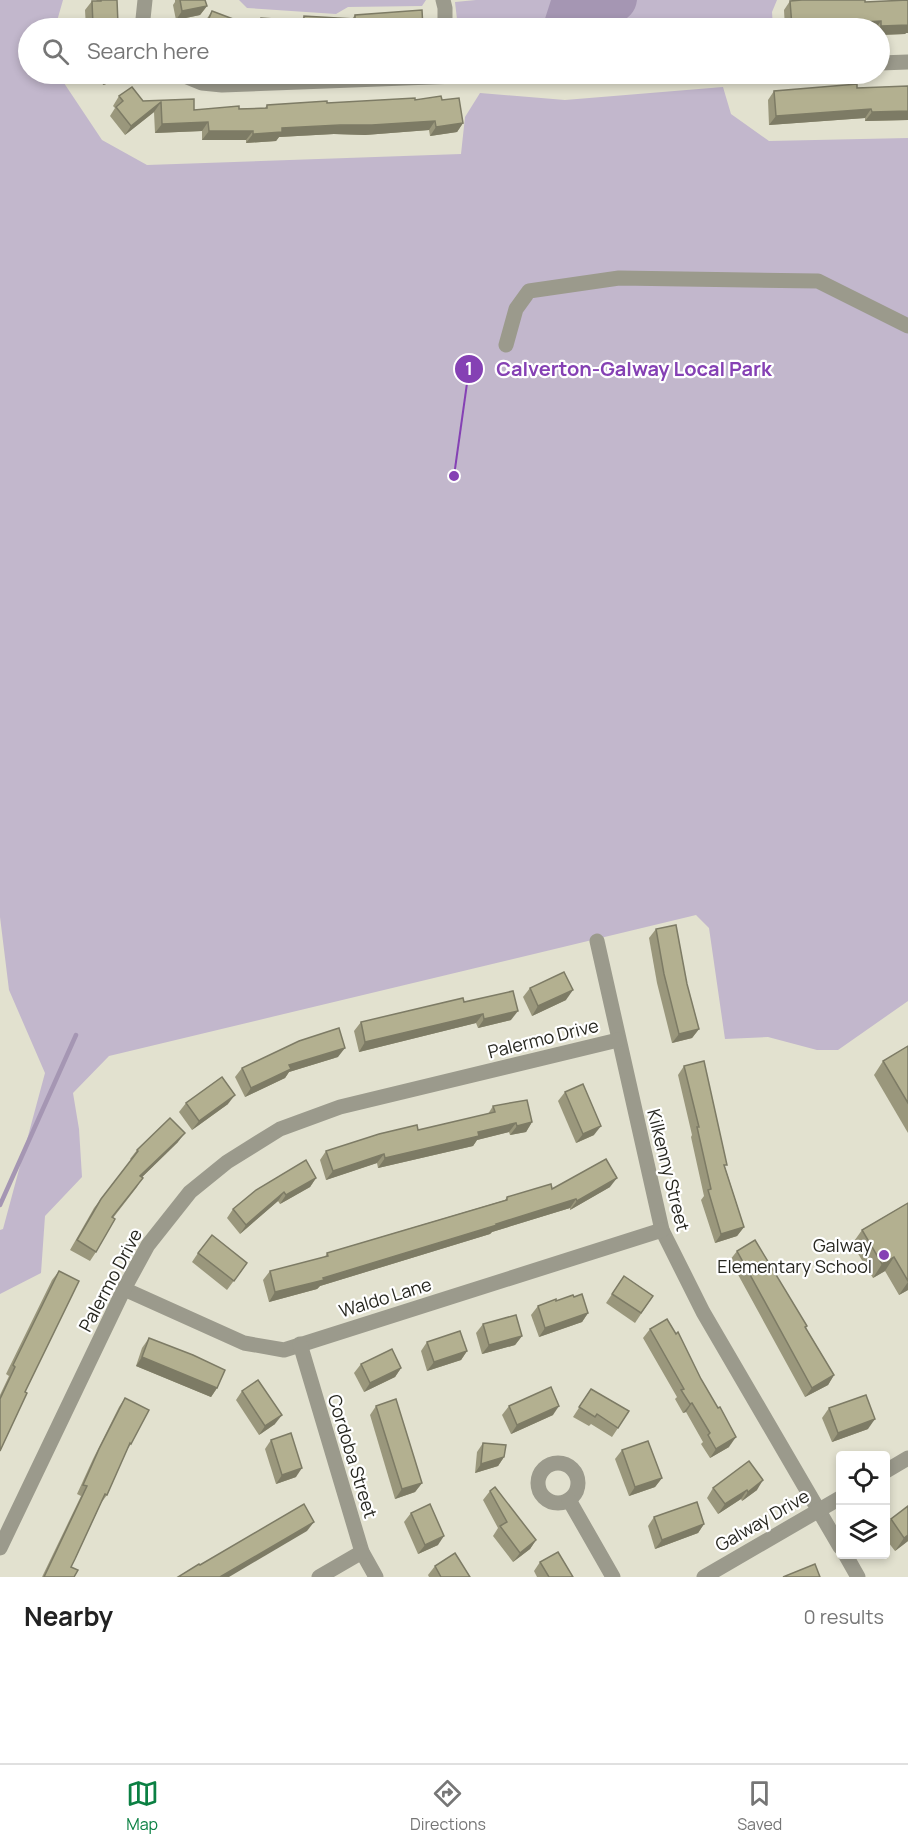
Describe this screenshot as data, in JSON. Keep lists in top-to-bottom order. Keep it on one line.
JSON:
{"streets":{"street":["Palermo Drive","Kilkenny Street","Waldo Lane","Cordoba Street","Galway Drive"]},"crossings":[["Palermo Drive","Kilkenny Street"],["Palermo Drive","Waldo Lane"],["Kilkenny Street","Waldo Lane"],["Kilkenny Street","Galway Drive"],["Waldo Lane","Cordoba Street"]],"places":["Calverton-Galway Local Park","Galway Elementary School"],"page":{"search":"Search here","heading":["Nearby","0 results"],"nav":["Map","Directions","Saved"]}}
